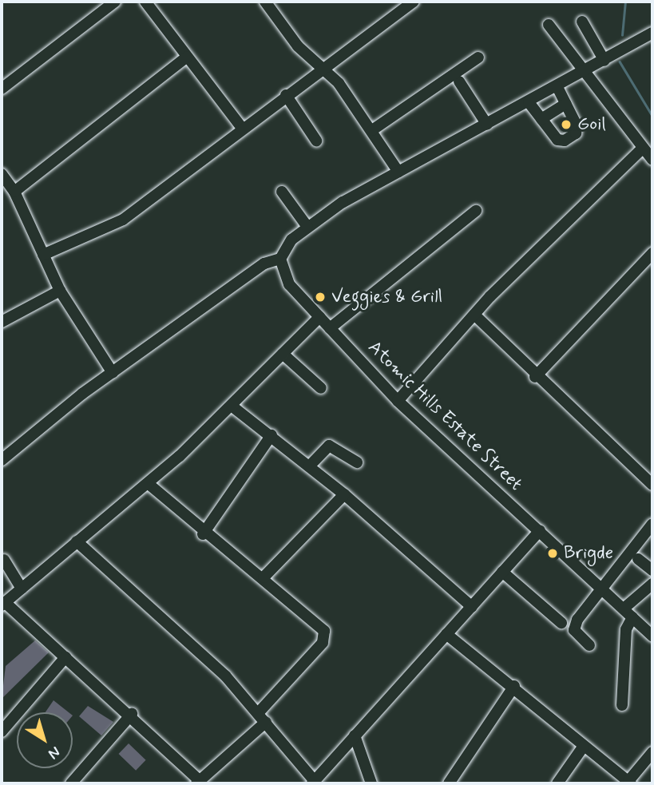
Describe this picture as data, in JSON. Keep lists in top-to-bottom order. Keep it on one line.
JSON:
{"streets":{"street":["Atomic Hills Estate Street"]},"places":["Goil","Veggies & Grill","Brigde"],"north":"bottom right"}
